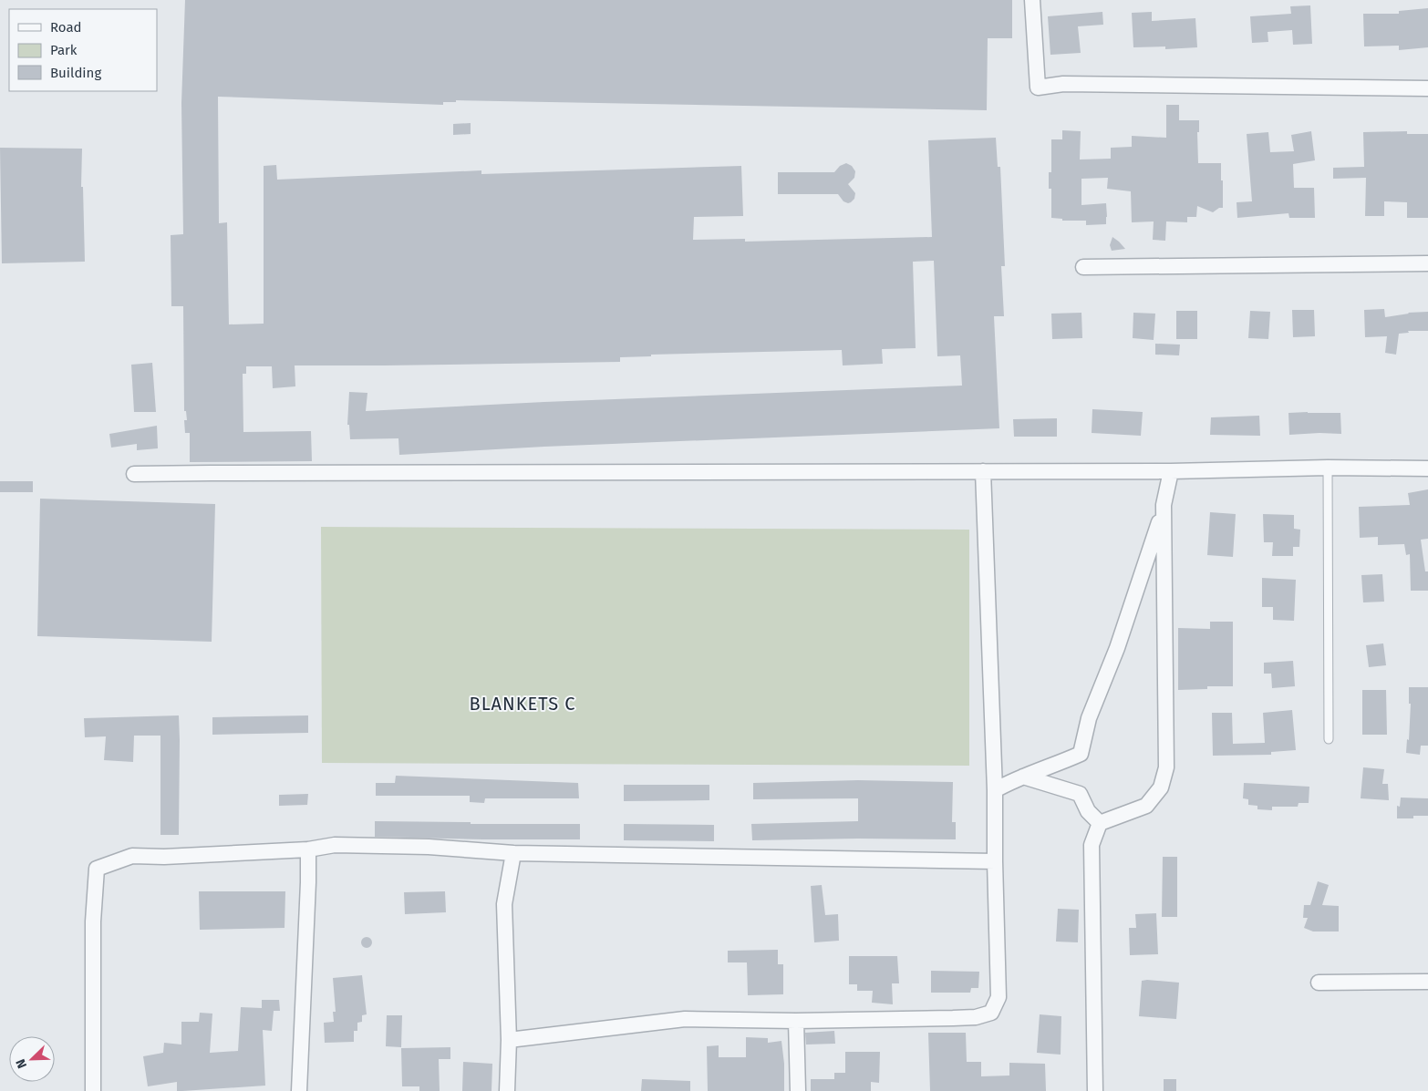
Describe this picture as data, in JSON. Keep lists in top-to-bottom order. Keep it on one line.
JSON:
{"districts":["BLANKETS C"],"legend":["Road","Park","Building"],"north":"bottom left"}
